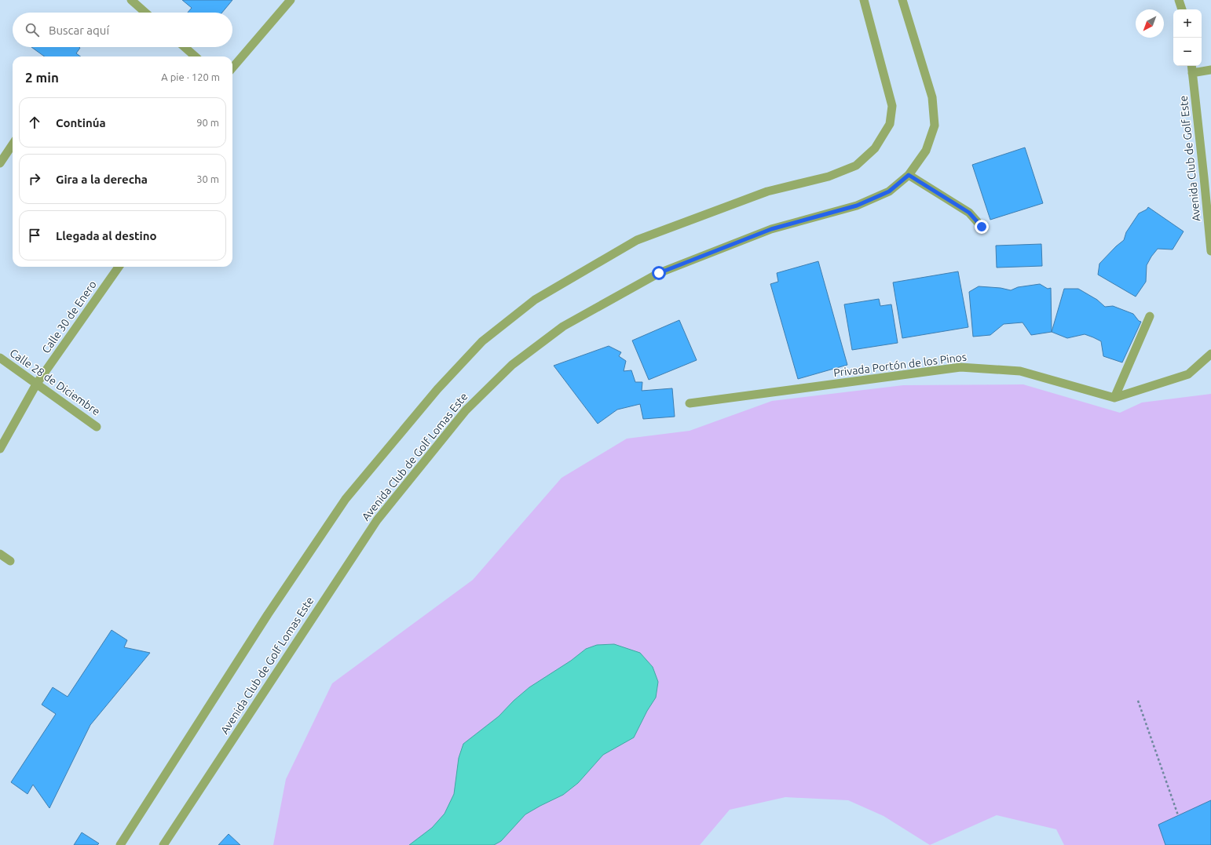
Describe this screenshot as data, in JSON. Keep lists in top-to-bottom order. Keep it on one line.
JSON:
{"streets":{"street":["Avenida Club de Golf Este","Calle 30 de Enero","Privada Portón de los Pinos","Calle 28 de Diciembre","Avenida Club de Golf Lomas Este"]},"crossings":[["Calle 30 de Enero","Calle 28 de Diciembre"]],"north":"bottom left","page":{"map_buttons":["+","−"],"search":"Buscar aquí","heading":["2 min","A pie · 120 m"],"list":[["Continúa","90 m"],["Gira a la derecha","30 m"],"Llegada al destino"]}}
